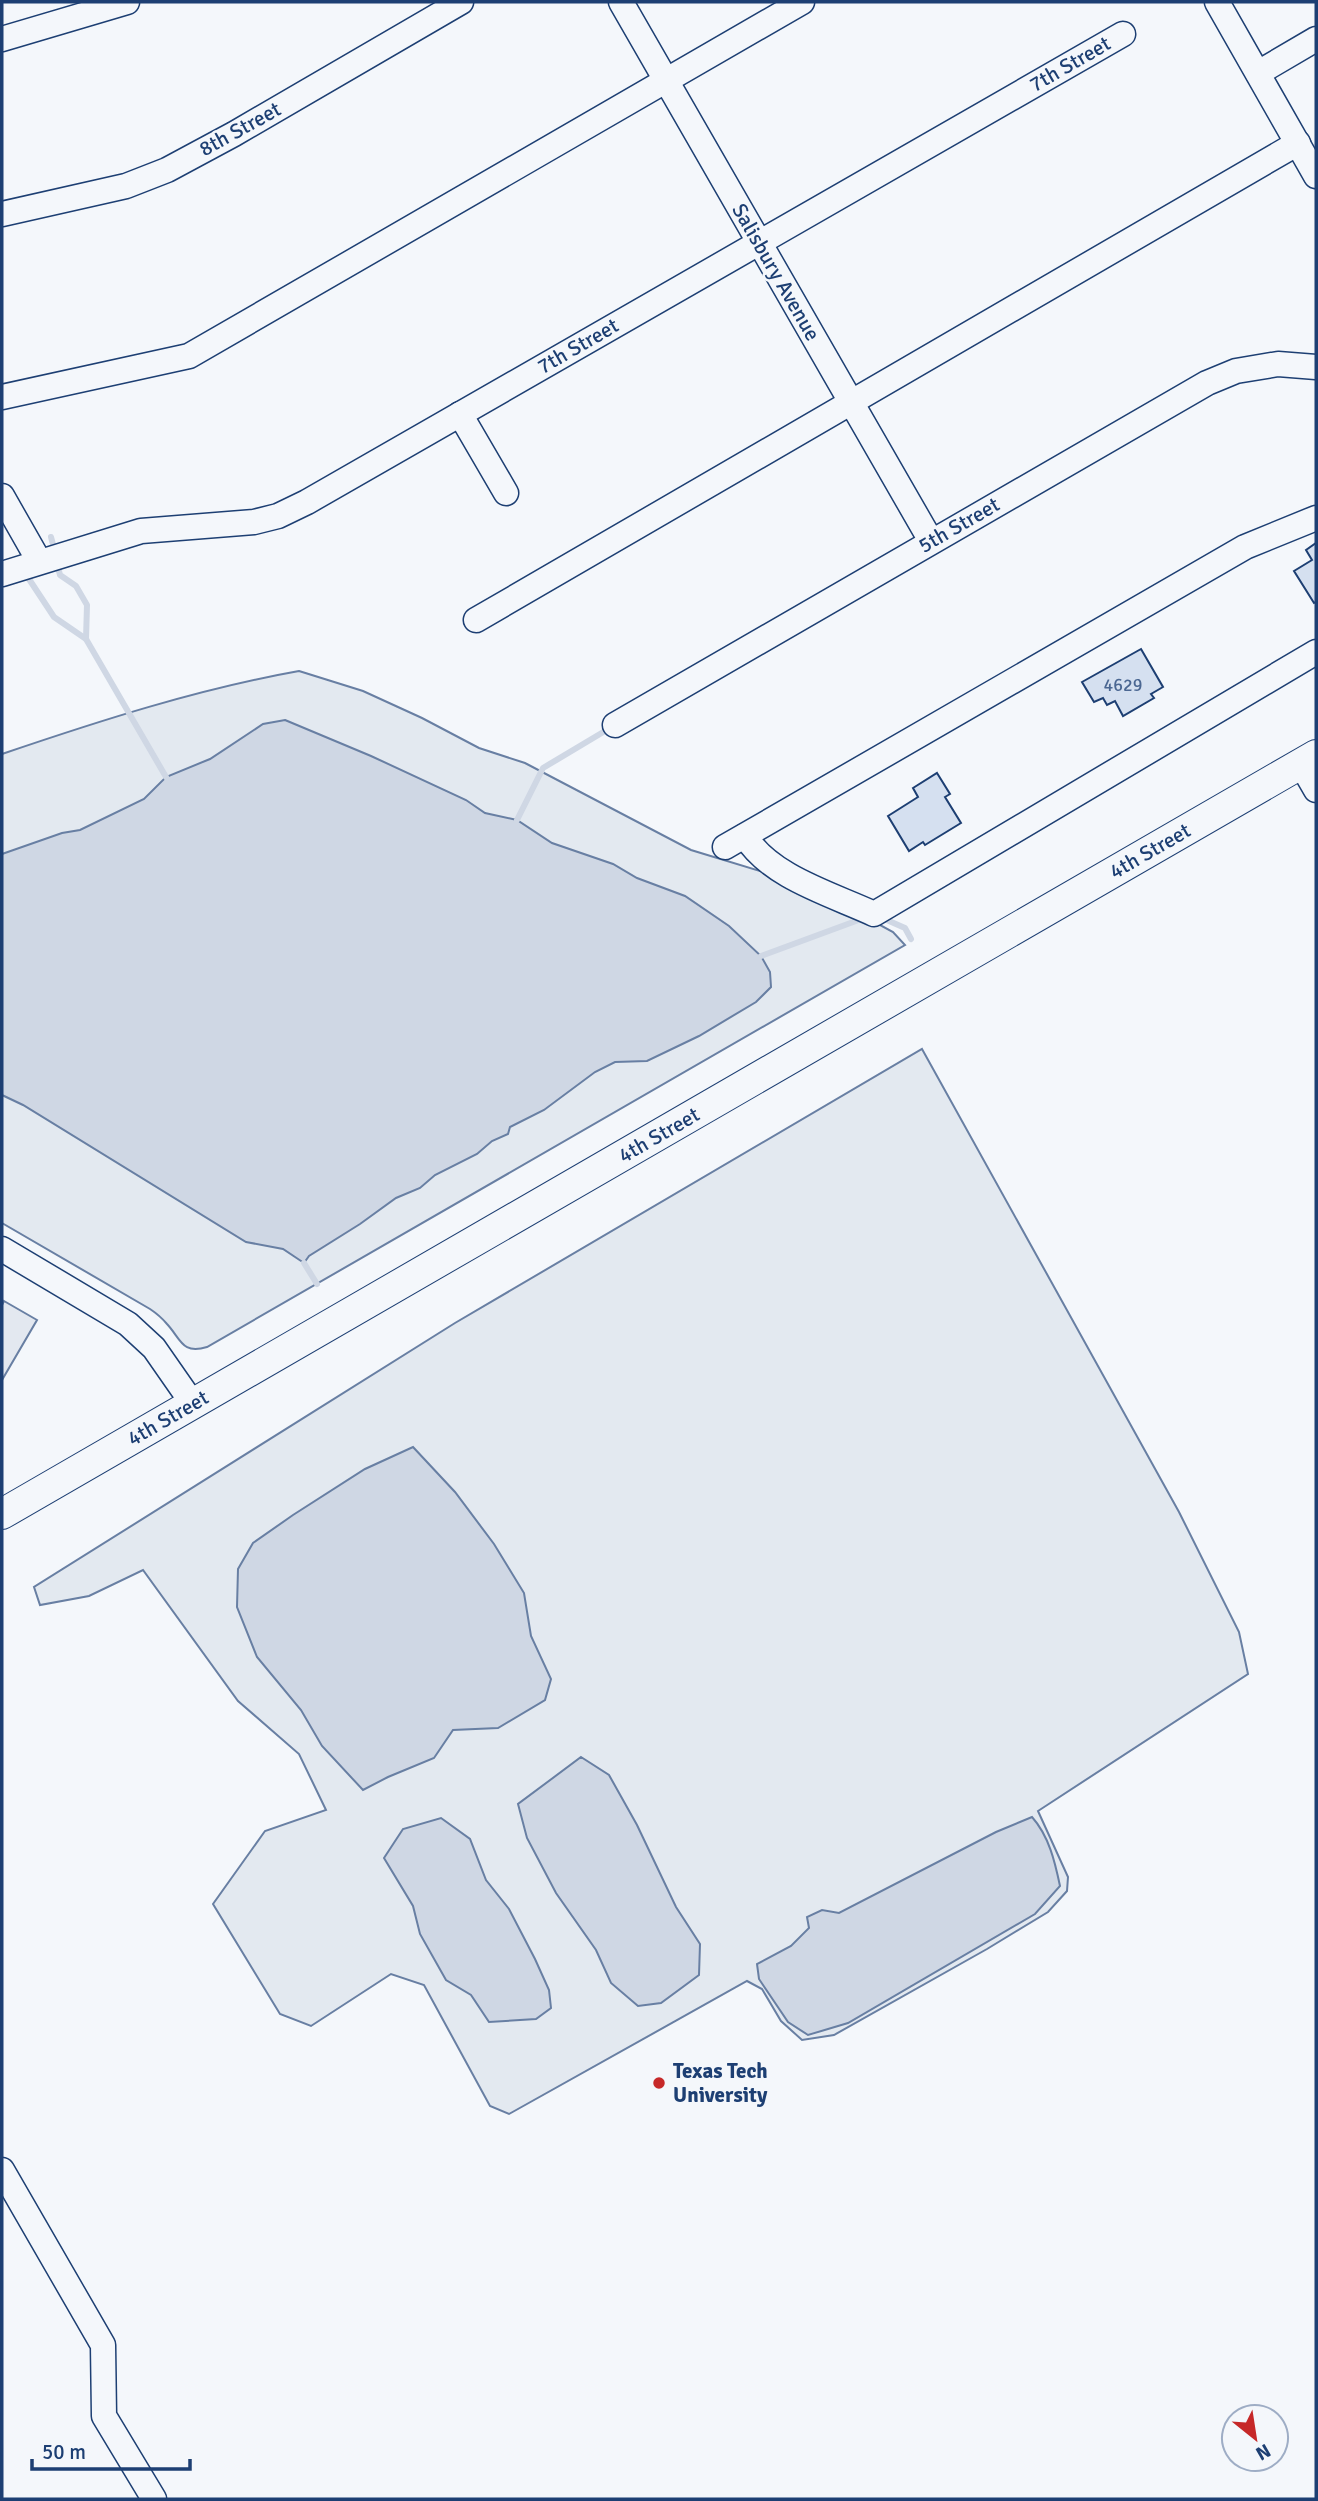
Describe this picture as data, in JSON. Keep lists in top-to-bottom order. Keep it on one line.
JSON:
{"streets":{"main road":["4th Street"],"street":["7th Street","8th Street","Salisbury Avenue","5th Street"]},"crossings":[["7th Street","Salisbury Avenue"],["Salisbury Avenue","5th Street"]],"places":["Texas Tech University"],"house_numbers":["4629"],"scale_bar":"50 m","north":"bottom right"}
